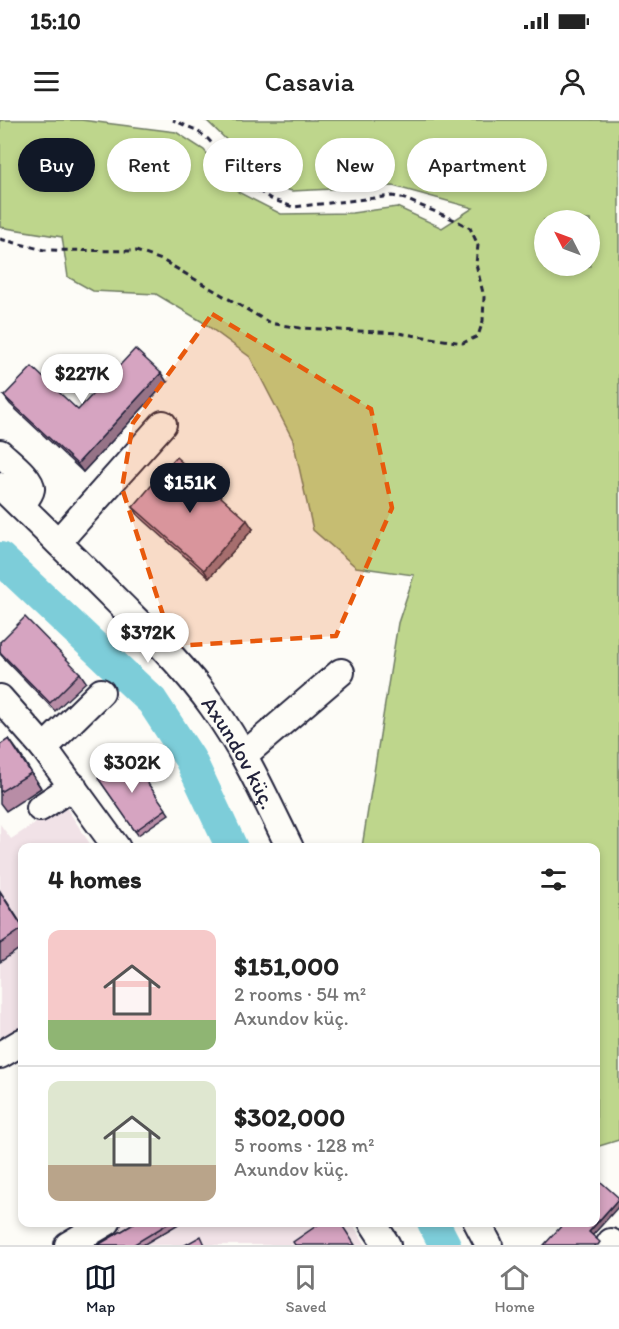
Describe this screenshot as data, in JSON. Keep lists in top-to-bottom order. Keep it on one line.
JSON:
{"streets":{"street":["Axundov küç."]},"north":"top left","page":{"status":"15:10","header":"Casavia","chip":["Buy","Rent","Filters","New","Apartment"],"price":["$227K","$151K","$372K","$302K"],"heading":"4 homes","list":[{"name":"$151,000","note":"2 rooms · 54 m² · Axundov küç."},{"name":"$302,000","note":"5 rooms · 128 m² · Axundov küç."}],"tabs":["Map","Saved","Home"]}}
